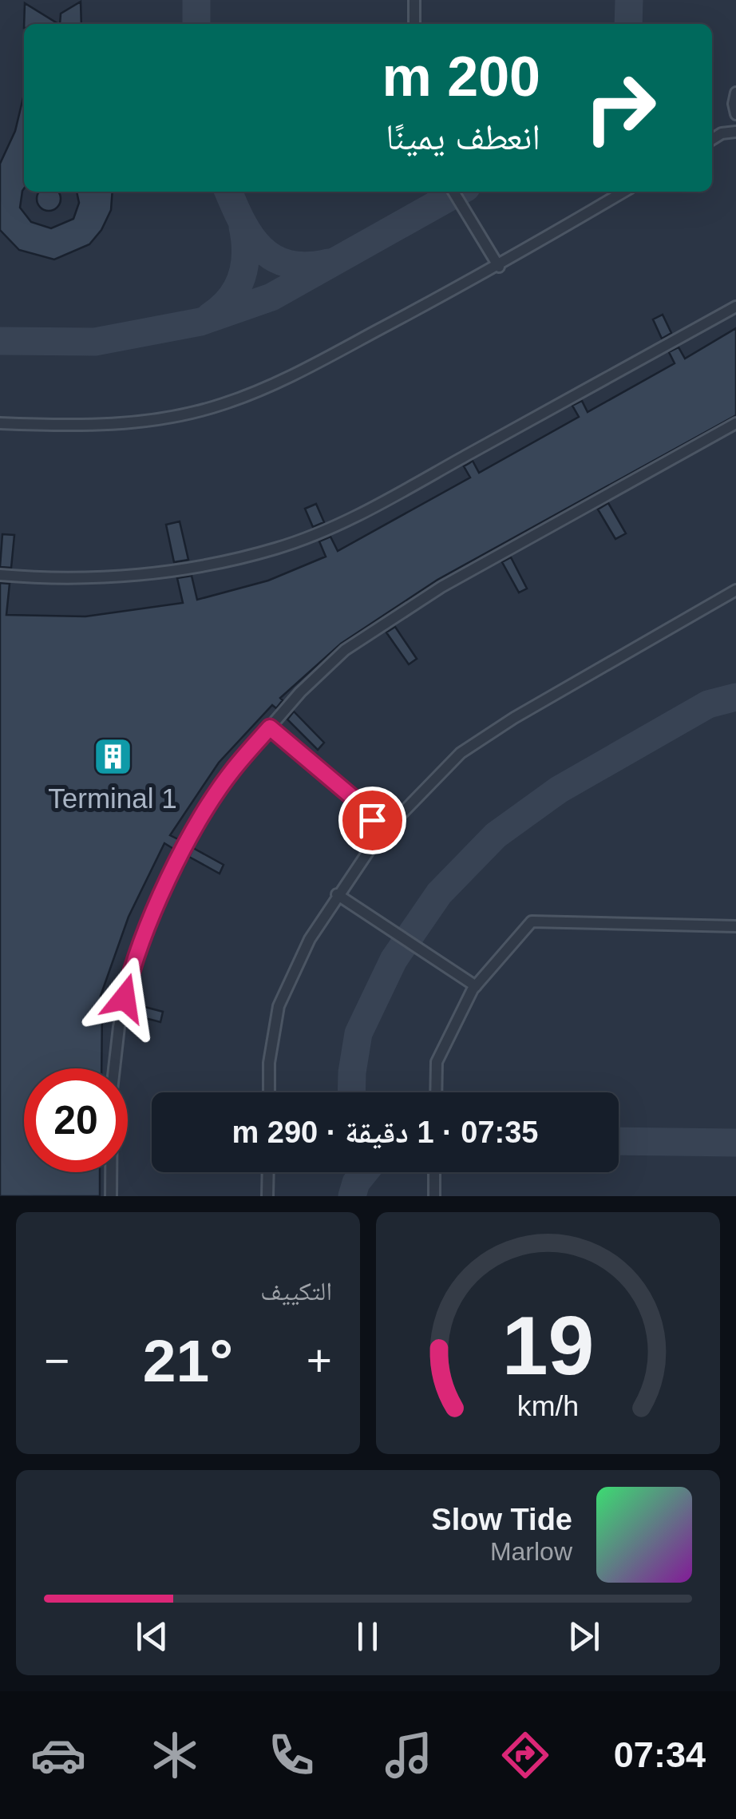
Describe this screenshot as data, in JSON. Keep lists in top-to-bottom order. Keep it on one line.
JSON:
{"places":{"building":["Terminal 1"]},"page":{"turn":["200 m","انعطف يمينًا"],"limit":"20","trip":"07:35 · 1 دقيقة · 290 m","tile":"التكييف","heat":["−","21°","+"],"song":["Slow Tide","Marlow"],"tabs":"07:34","gauge":["19","km/h"]}}
